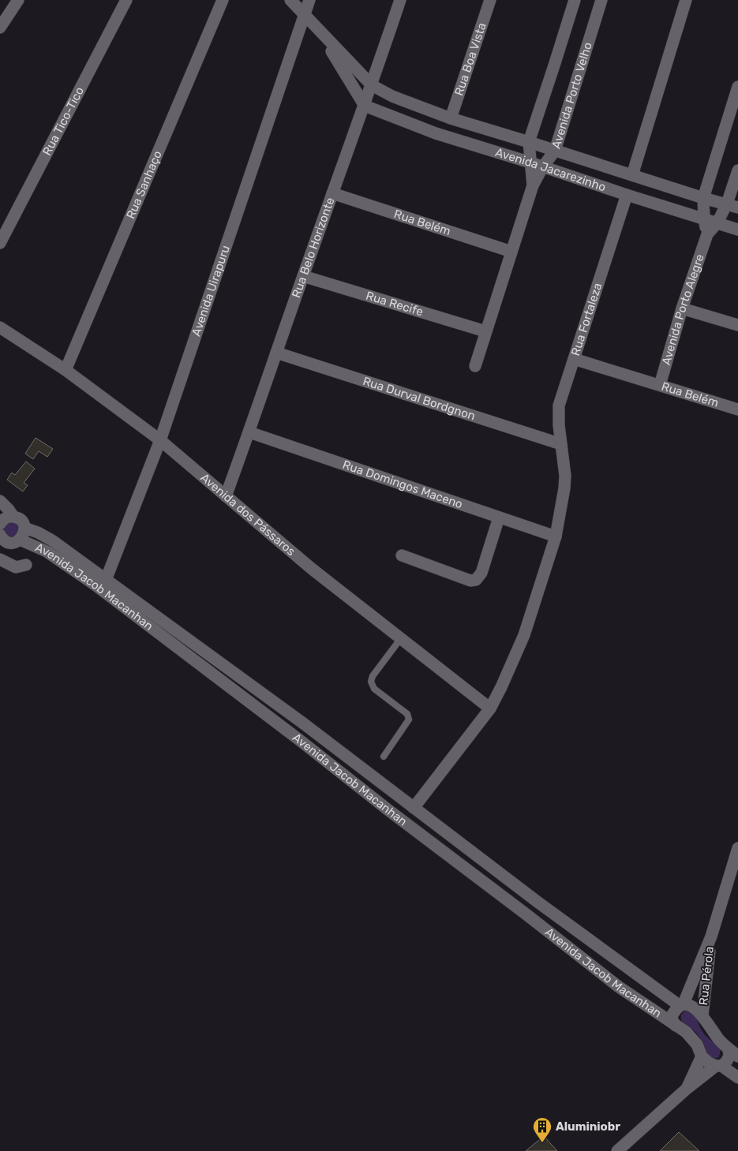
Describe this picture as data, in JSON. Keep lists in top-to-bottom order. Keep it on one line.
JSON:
{"streets":{"street":["Rua Boa Vista","Avenida Porto Velho","Rua Tico-Tico","Avenida Jacarezinho","Rua Sanhaço","Rua Belém","Rua Belo Horizonte","Avenida Uirapuru","Rua Recife","Avenida Porto Alegre","Rua Fortaleza","Rua Durval Bordgnon","Rua Domingos Maceno","Avenida dos Pássaros","Avenida Jacob Macanhan","Rua Pérola"]},"crossings":[["Rua Boa Vista","Avenida Jacarezinho"],["Avenida Porto Velho","Avenida Jacarezinho"],["Avenida Porto Velho","Rua Belém"],["Avenida Porto Velho","Rua Recife"],["Avenida Jacarezinho","Rua Belo Horizonte"],["Avenida Jacarezinho","Avenida Porto Alegre"],["Avenida Jacarezinho","Rua Fortaleza"],["Rua Sanhaço","Avenida dos Pássaros"],["Rua Belém","Rua Belo Horizonte"],["Rua Belém","Avenida Porto Alegre"],["Rua Belém","Rua Fortaleza"],["Rua Belo Horizonte","Rua Recife"],["Rua Belo Horizonte","Rua Durval Bordgnon"],["Rua Belo Horizonte","Rua Domingos Maceno"],["Rua Belo Horizonte","Avenida dos Pássaros"],["Avenida Uirapuru","Avenida dos Pássaros"],["Avenida Uirapuru","Avenida Jacob Macanhan"],["Rua Fortaleza","Rua Durval Bordgnon"],["Rua Fortaleza","Rua Domingos Maceno"],["Rua Fortaleza","Avenida dos Pássaros"],["Rua Fortaleza","Avenida Jacob Macanhan"],["Avenida Jacob Macanhan","Rua Pérola"]],"places":{"building":["Aluminiobr"]}}
